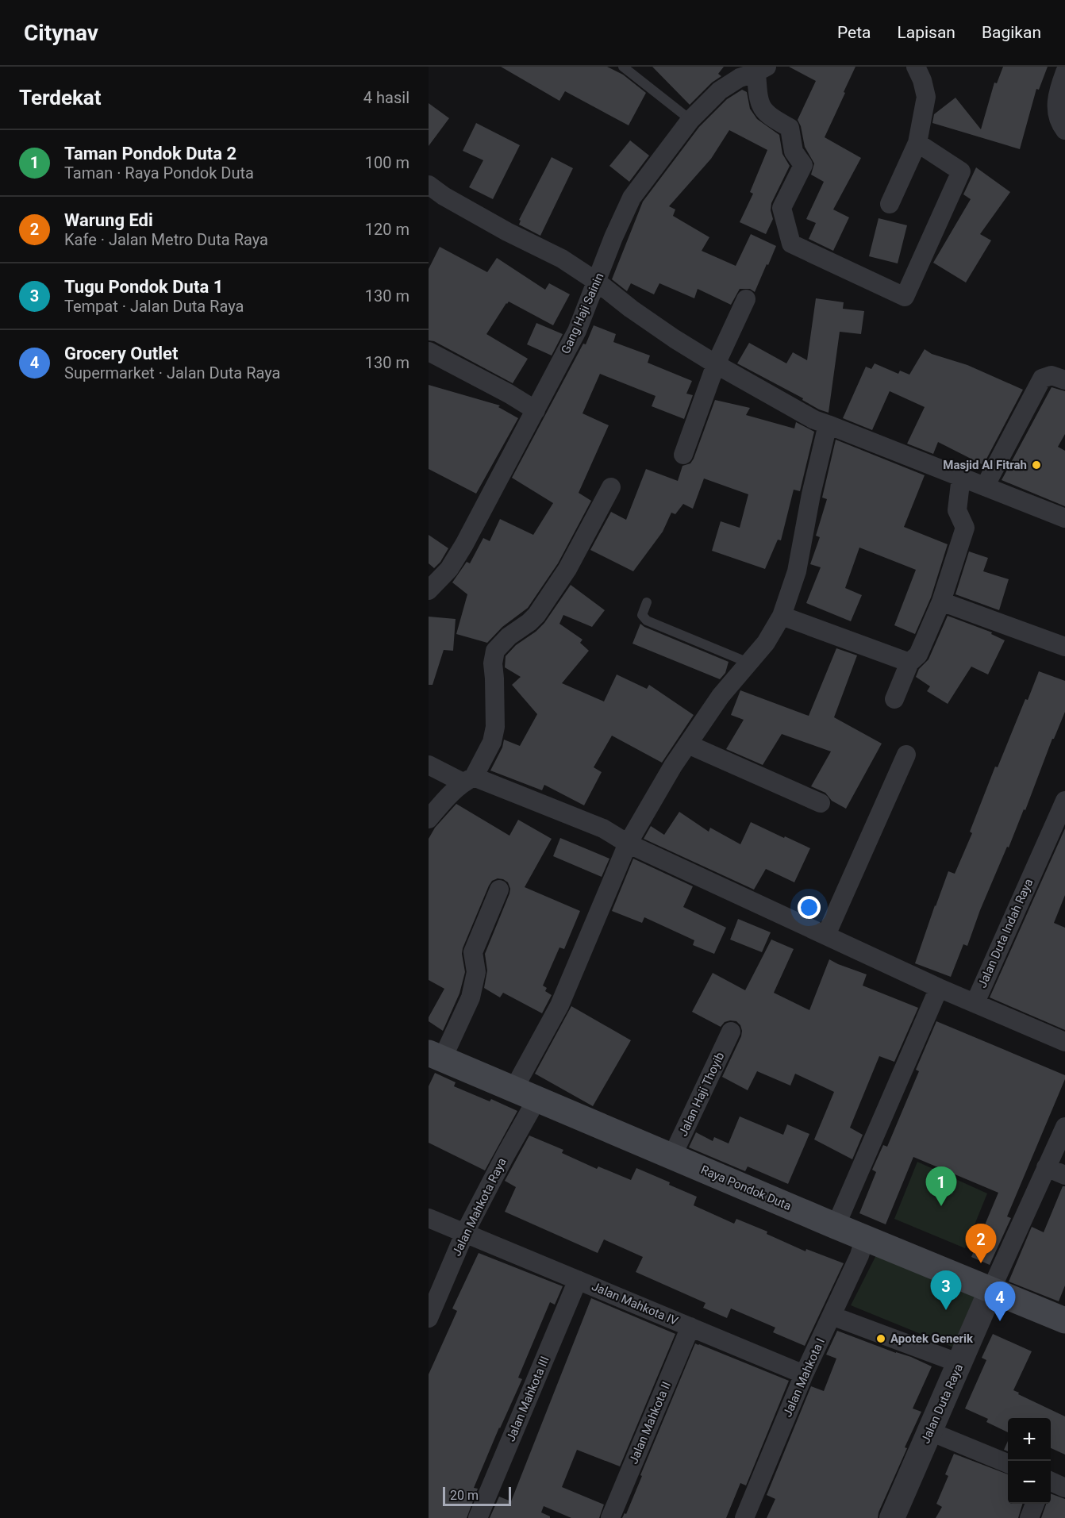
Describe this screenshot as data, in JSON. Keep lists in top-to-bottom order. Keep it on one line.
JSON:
{"streets":{"main road":["Raya Pondok Duta"],"street":["Gang Haji Sainin","Jalan Duta Indah Raya","Jalan Haji Thoyib","Jalan Mahkota Raya","Jalan Mahkota IV","Jalan Mahkota I","Jalan Mahkota III","Jalan Duta Raya","Jalan Mahkota II"]},"crossings":[["Jalan Haji Thoyib","Raya Pondok Duta"],["Raya Pondok Duta","Jalan Mahkota Raya"],["Raya Pondok Duta","Jalan Mahkota I"],["Raya Pondok Duta","Jalan Duta Raya"],["Jalan Mahkota Raya","Jalan Mahkota IV"],["Jalan Mahkota IV","Jalan Mahkota I"],["Jalan Mahkota IV","Jalan Mahkota III"],["Jalan Mahkota IV","Jalan Mahkota II"]],"places":["Masjid Al Fitrah","Apotek Generik"],"scale_bar":"20 m","page":{"header":"Citynav","nav":["Peta","Lapisan","Bagikan"],"heading":["Terdekat","4 hasil"],"list":[{"mark":"1","name":"Taman Pondok Duta 2","note":"Taman · Raya Pondok Duta","value":"100 m"},{"mark":"2","name":"Warung Edi","note":"Kafe · Jalan Metro Duta Raya","value":"120 m"},{"mark":"3","name":"Tugu Pondok Duta 1","note":"Tempat · Jalan Duta Raya","value":"130 m"},{"mark":"4","name":"Grocery Outlet","note":"Supermarket · Jalan Duta Raya","value":"130 m"}],"pins":["1","2","3","4"],"map_buttons":["+","−"],"scale":"20 m"}}
